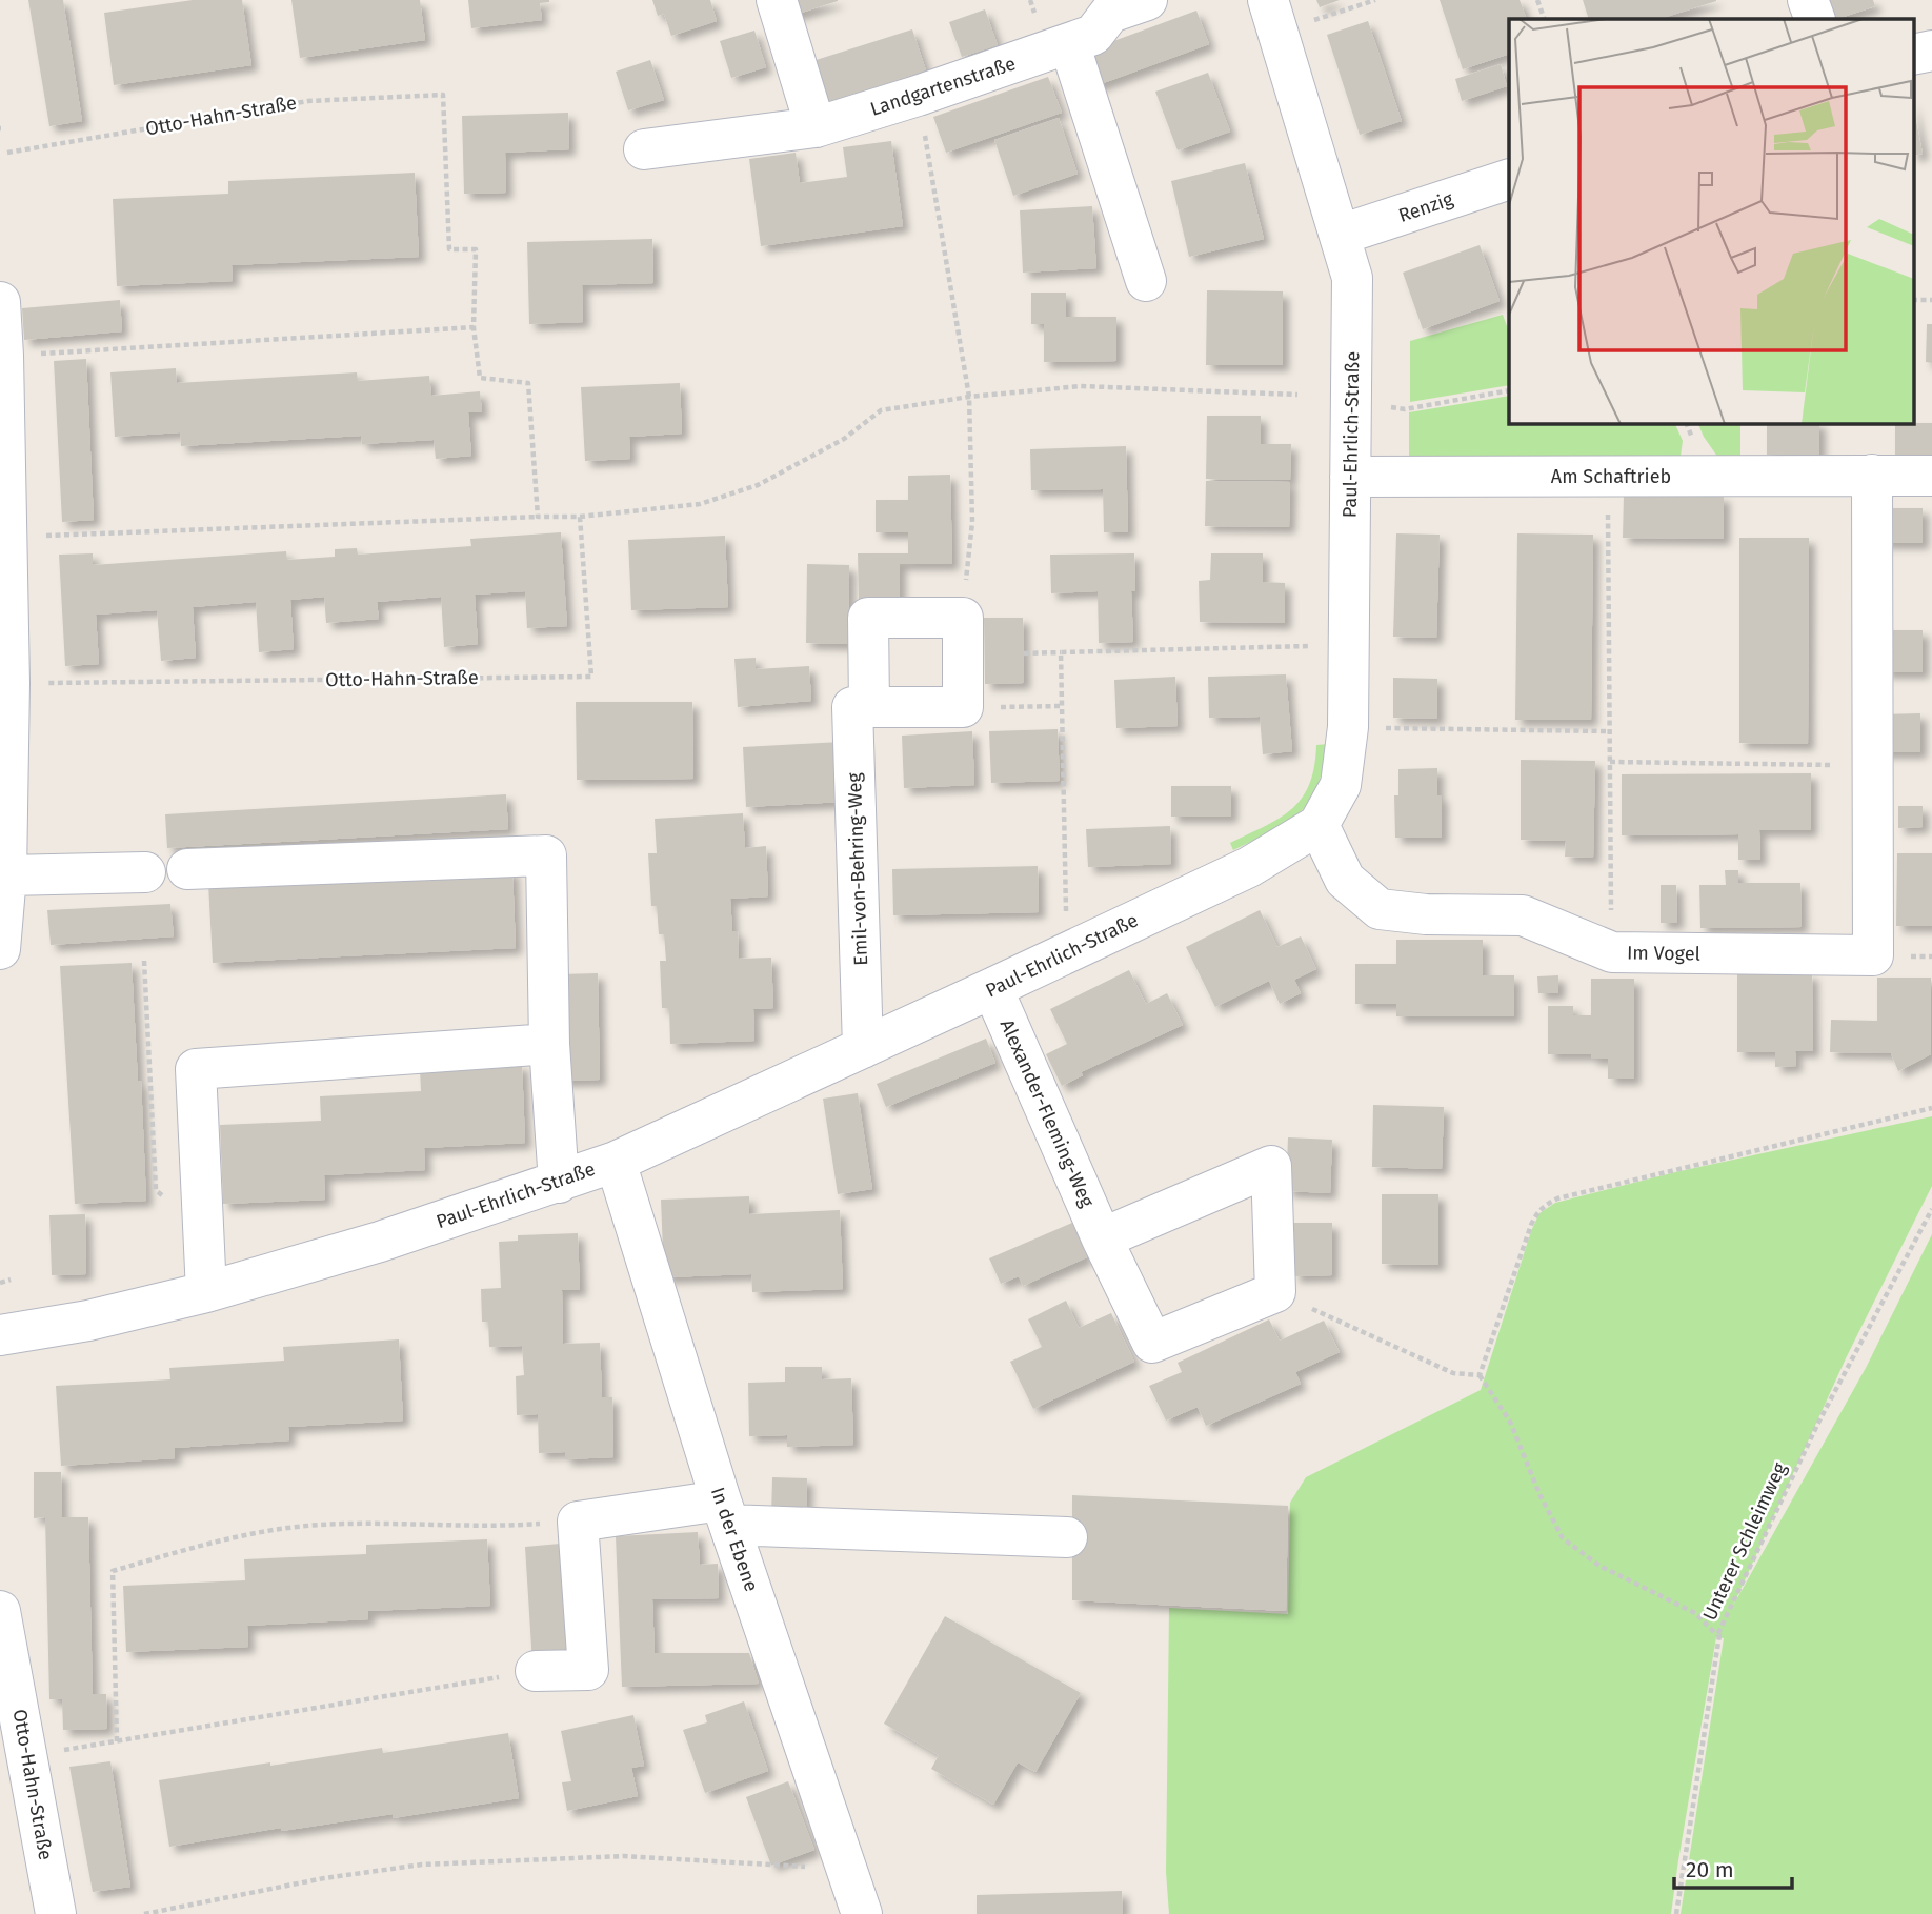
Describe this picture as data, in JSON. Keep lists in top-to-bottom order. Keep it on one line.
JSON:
{"streets":{"street":["Landgartenstraße","Otto-Hahn-Straße","Renzig","Paul-Ehrlich-Straße","Am Schaftrieb","Emil-von-Behring-Weg","Im Vogel","Alexander-Fleming-Weg","In der Ebene"],"path":["Unterer Schleimweg"]},"crossings":[["Renzig","Paul-Ehrlich-Straße"],["Paul-Ehrlich-Straße","Am Schaftrieb"],["Paul-Ehrlich-Straße","Emil-von-Behring-Weg"],["Paul-Ehrlich-Straße","Im Vogel"],["Paul-Ehrlich-Straße","Alexander-Fleming-Weg"],["Paul-Ehrlich-Straße","In der Ebene"]],"scale_bar":"20 m"}
